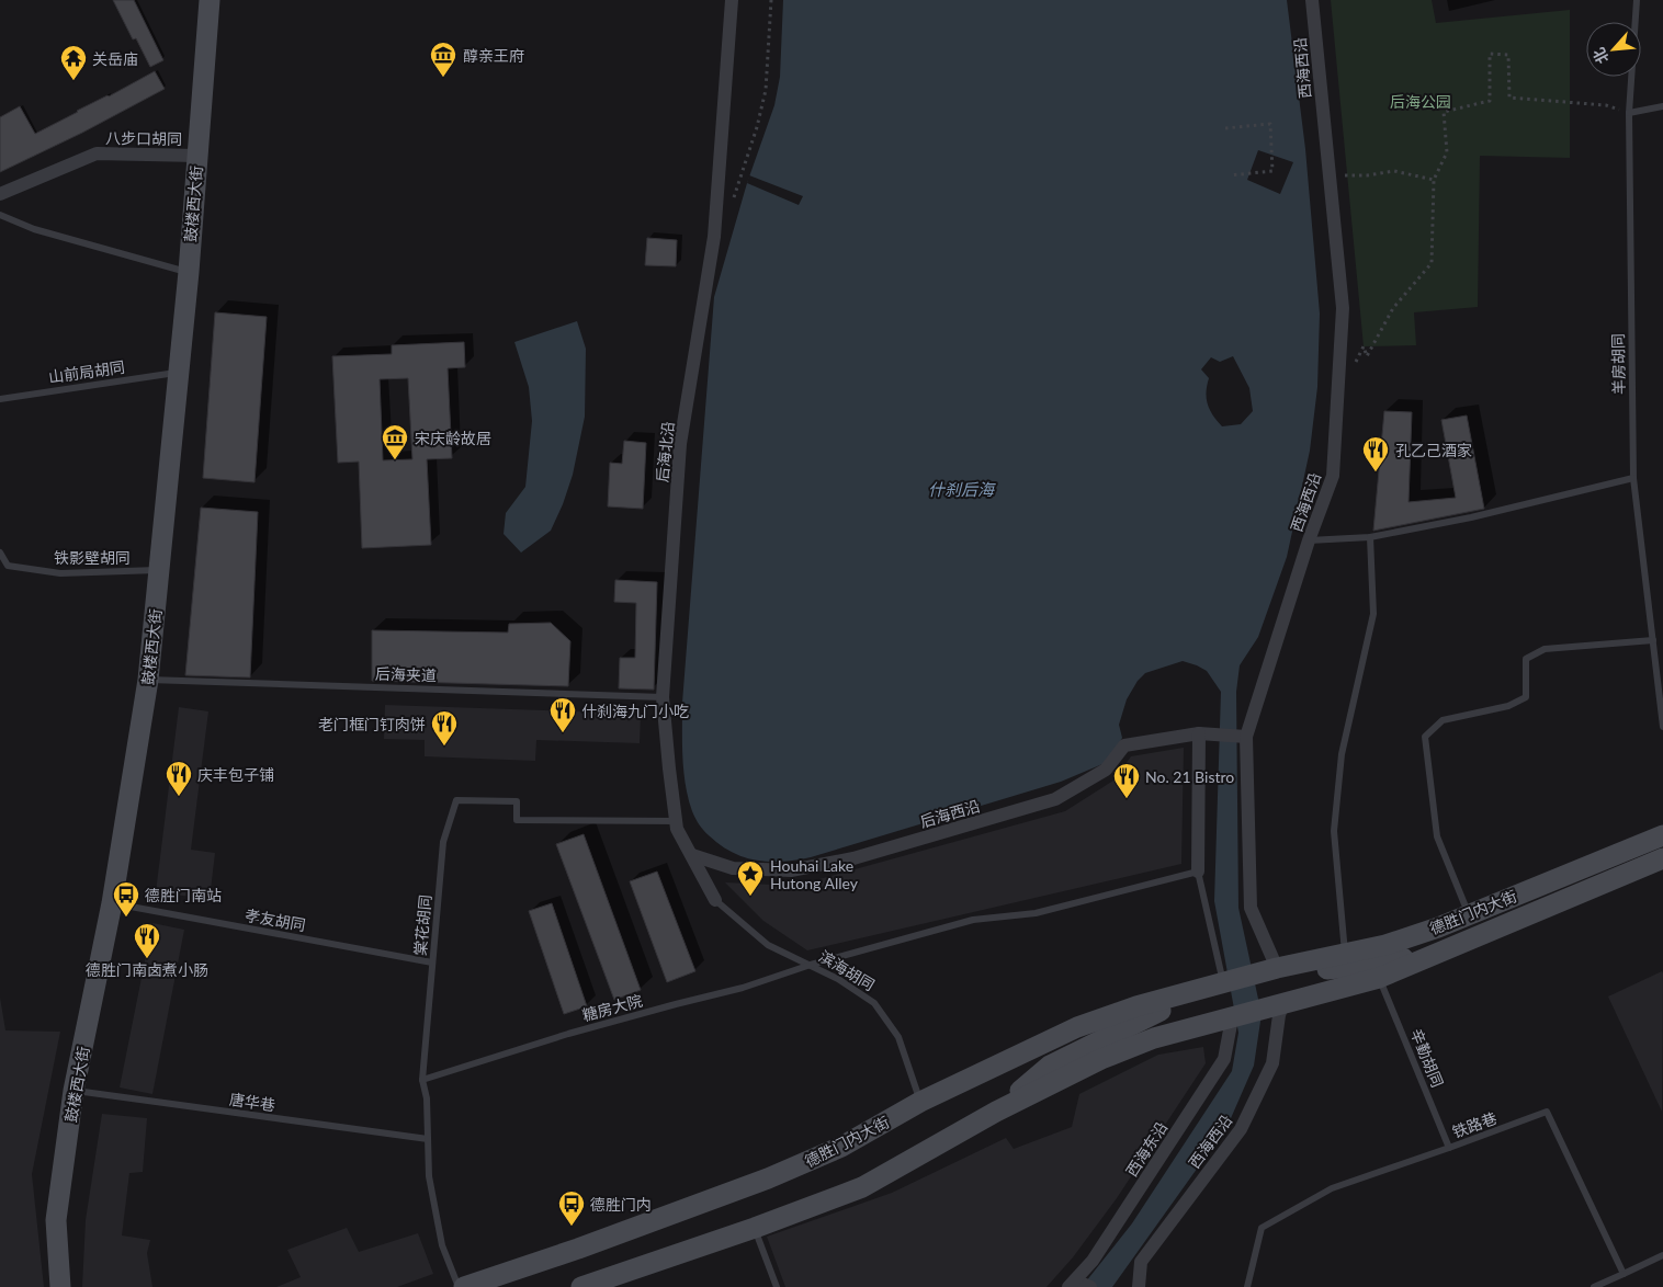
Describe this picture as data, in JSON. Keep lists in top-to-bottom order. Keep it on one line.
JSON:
{"streets":{"main road":["鼓楼西大街","德胜门内大街"],"street":["西海西沿","八步口胡同","后海北沿","后海西沿","西海东沿"],"lane":["羊房胡同","山前局胡同","铁影壁胡同","后海夹道","孝友胡同","棠花胡同","滨海胡同","糖房大院","辛勤胡同","唐华巷","铁路巷"]},"crossings":[["西海西沿","后海西沿"],["西海西沿","德胜门内大街"],["八步口胡同","鼓楼西大街"],["鼓楼西大街","山前局胡同"],["鼓楼西大街","铁影壁胡同"],["鼓楼西大街","后海夹道"],["鼓楼西大街","孝友胡同"],["鼓楼西大街","唐华巷"],["后海北沿","后海夹道"],["后海北沿","后海西沿"],["后海北沿","棠花胡同"],["后海北沿","滨海胡同"],["德胜门内大街","滨海胡同"],["德胜门内大街","辛勤胡同"],["德胜门内大街","西海东沿"],["孝友胡同","棠花胡同"],["棠花胡同","糖房大院"],["棠花胡同","唐华巷"],["滨海胡同","糖房大院"],["辛勤胡同","铁路巷"]],"water":["什刹后海"],"parks":["后海公园"],"places":{"museum":["醇亲王府","宋庆龄故居"],"temple":["关岳庙"],"restaurant":["孔乙己酒家","什刹海九门小吃","老门框门钉肉饼","庆丰包子铺","No. 21 Bistro","德胜门南卤煮小肠"],"place":["Houhai Lake Hutong Alley"],"bus stop":["德胜门南站","德胜门内"]},"north":"bottom left"}
